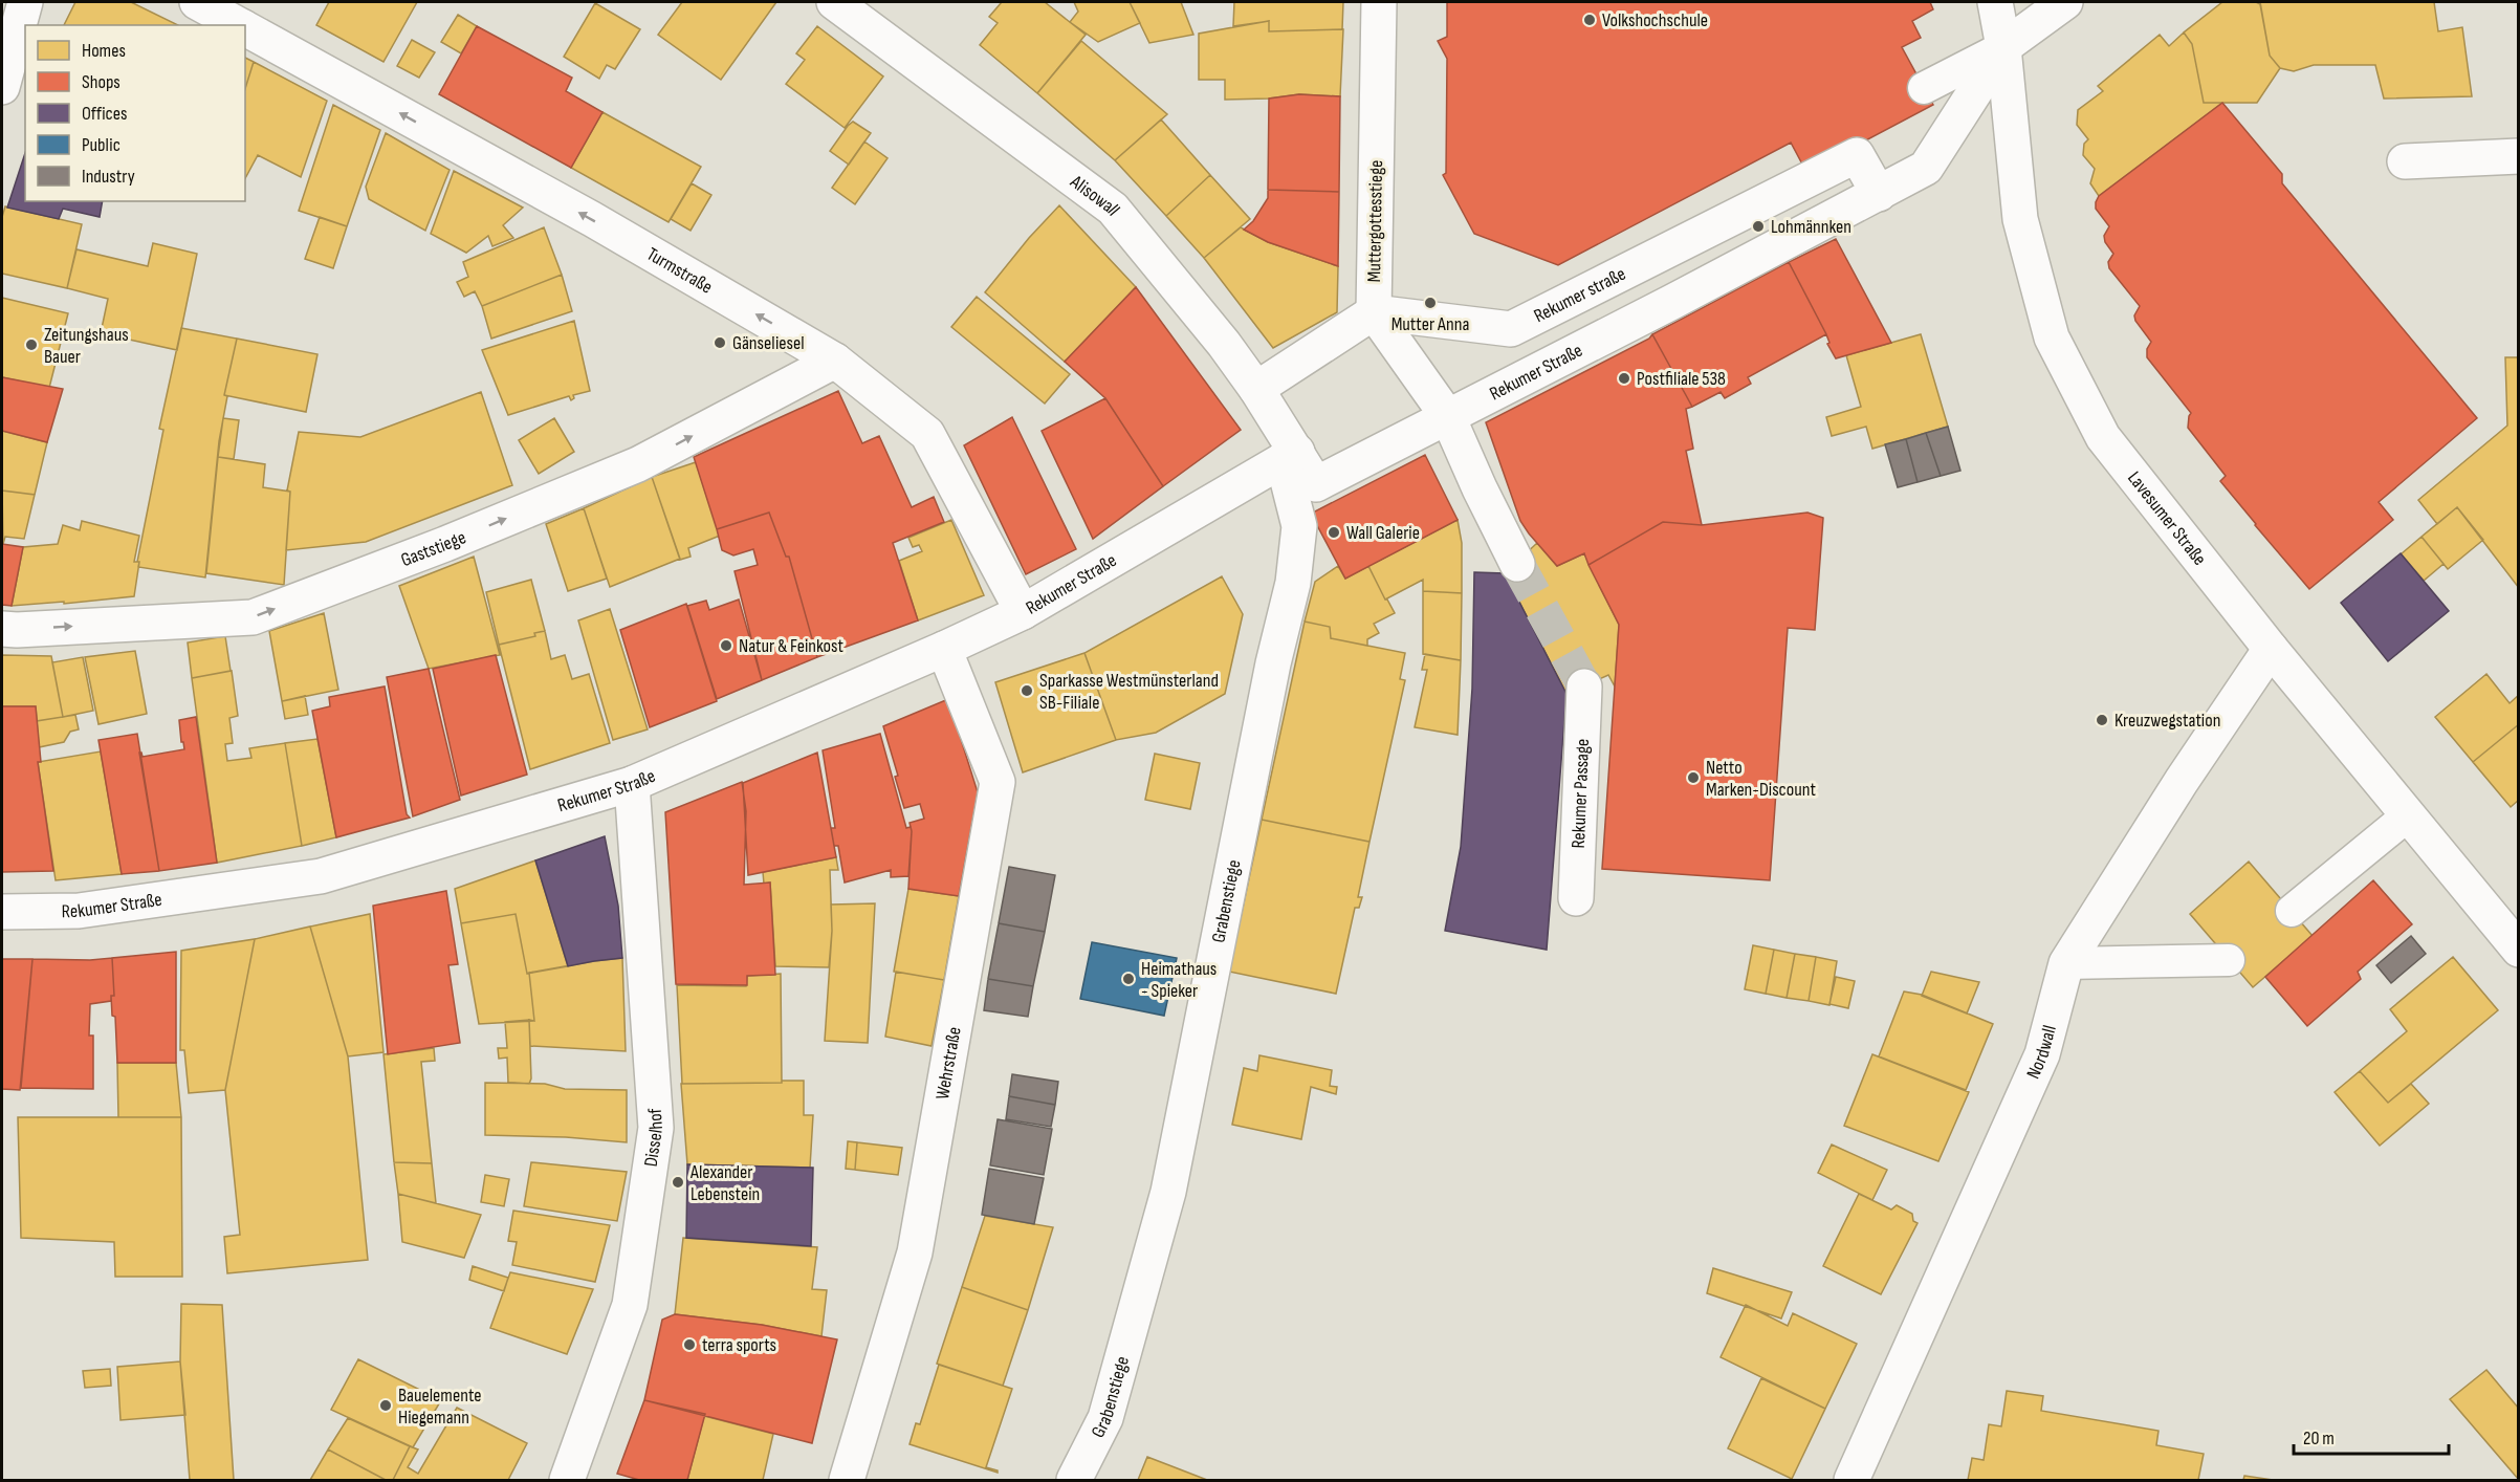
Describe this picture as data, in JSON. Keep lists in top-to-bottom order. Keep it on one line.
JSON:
{"streets":{"street":["Alisowall","Muttergottesstiege","Turmstraße","Rekumer straße","Rekumer Straße","Lavesumer Straße","Gaststiege","Rekumer Passage","Grabenstiege","Nordwall","Wehrstraße","Disselhof"]},"crossings":[["Alisowall","Rekumer Straße"],["Alisowall","Grabenstiege"],["Muttergottesstiege","Rekumer straße"],["Turmstraße","Rekumer Straße"],["Turmstraße","Gaststiege"],["Rekumer straße","Rekumer Straße"],["Rekumer Straße","Lavesumer Straße"],["Rekumer Straße","Grabenstiege"],["Rekumer Straße","Wehrstraße"],["Rekumer Straße","Disselhof"],["Lavesumer Straße","Nordwall"]],"one_way":["Turmstraße","Gaststiege"],"places":["Volkshochschule","Lohmännken","Mutter Anna","Gänseliesel","Zeitungshaus Bauer","Postfiliale 538","Wall Galerie","Natur & Feinkost","Sparkasse Westmünsterland SB-Filiale","Kreuzwegstation","Netto Marken-Discount","Heimathaus - Spieker","Alexander Lebenstein","terra sports","Bauelemente Hiegemann"],"legend":["Homes","Shops","Offices","Public","Industry"],"scale_bar":"20 m"}
